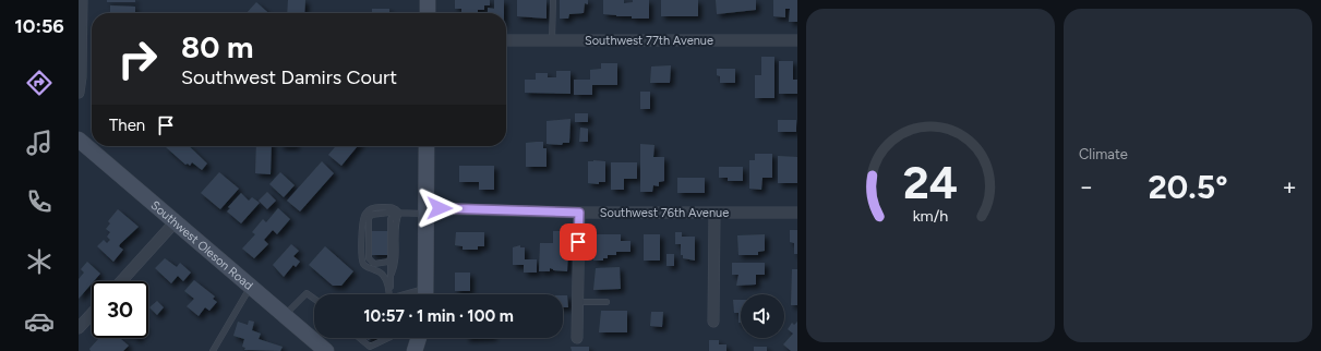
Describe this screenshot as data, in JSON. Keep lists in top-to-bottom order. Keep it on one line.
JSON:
{"streets":{"main road":["Southwest Oleson Road"],"street":["Southwest 77th Avenue","Southwest 76th Avenue"]},"page":{"tabs":"10:56","tile":"Climate","turn":["80 m","Southwest Damirs Court"],"then":"Then","heat":["−","20.5°","+"],"limit":"30","trip":"10:57 · 1 min · 100 m","gauge":["24","km/h"]}}
